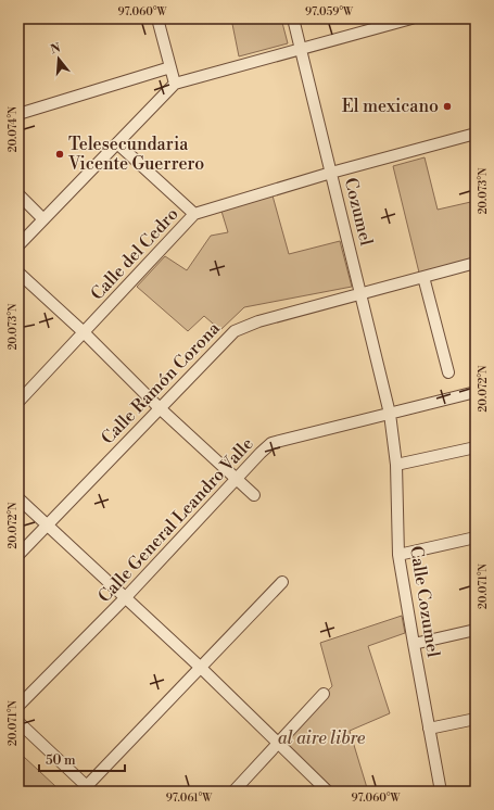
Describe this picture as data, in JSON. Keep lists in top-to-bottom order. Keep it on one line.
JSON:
{"streets":{"street":["Cozumel","Calle del Cedro","Calle Ramón Corona","Calle General Leandro Valle","Calle Cozumel"]},"crossings":[["Cozumel","Calle del Cedro"],["Cozumel","Calle Ramón Corona"],["Cozumel","Calle General Leandro Valle"],["Cozumel","Calle Cozumel"],["Calle General Leandro Valle","Calle Cozumel"]],"parks":["al aire libre"],"places":["El mexicano","Telesecundaria Vicente Guerrero"],"scale_bar":"50 m","north":"top","coordinates":["97.060°W","97.059°W","20.074°N","20.073°N","20.072°N","20.071°N","97.061°W"]}
